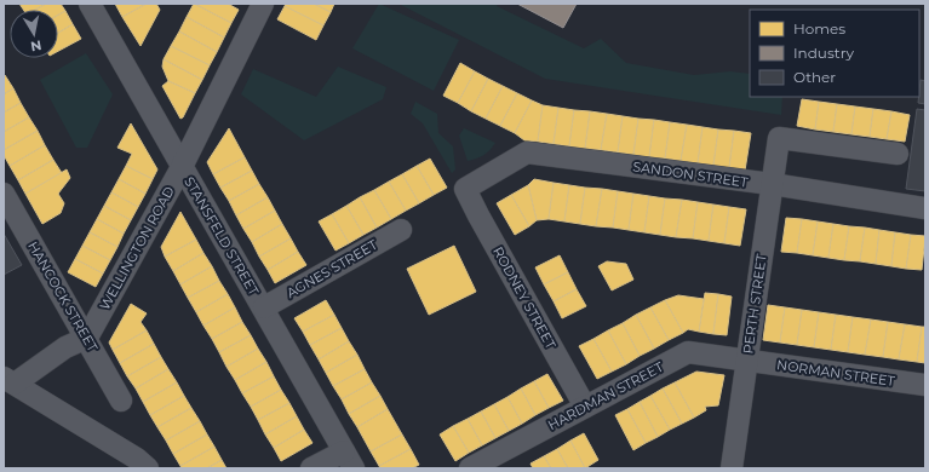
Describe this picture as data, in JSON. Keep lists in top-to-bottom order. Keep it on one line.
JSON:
{"streets":{"street":["SANDON STREET","STANSFELD STREET","WELLINGTON ROAD","AGNES STREET","HANCOCK STREET","RODNEY STREET","PERTH STREET","NORMAN STREET","HARDMAN STREET"]},"crossings":[["SANDON STREET","RODNEY STREET"],["SANDON STREET","PERTH STREET"],["STANSFELD STREET","WELLINGTON ROAD"],["STANSFELD STREET","AGNES STREET"],["WELLINGTON ROAD","HANCOCK STREET"],["RODNEY STREET","HARDMAN STREET"],["PERTH STREET","NORMAN STREET"],["PERTH STREET","HARDMAN STREET"],["NORMAN STREET","HARDMAN STREET"]],"legend":["Homes","Industry","Other"],"north":"bottom"}
